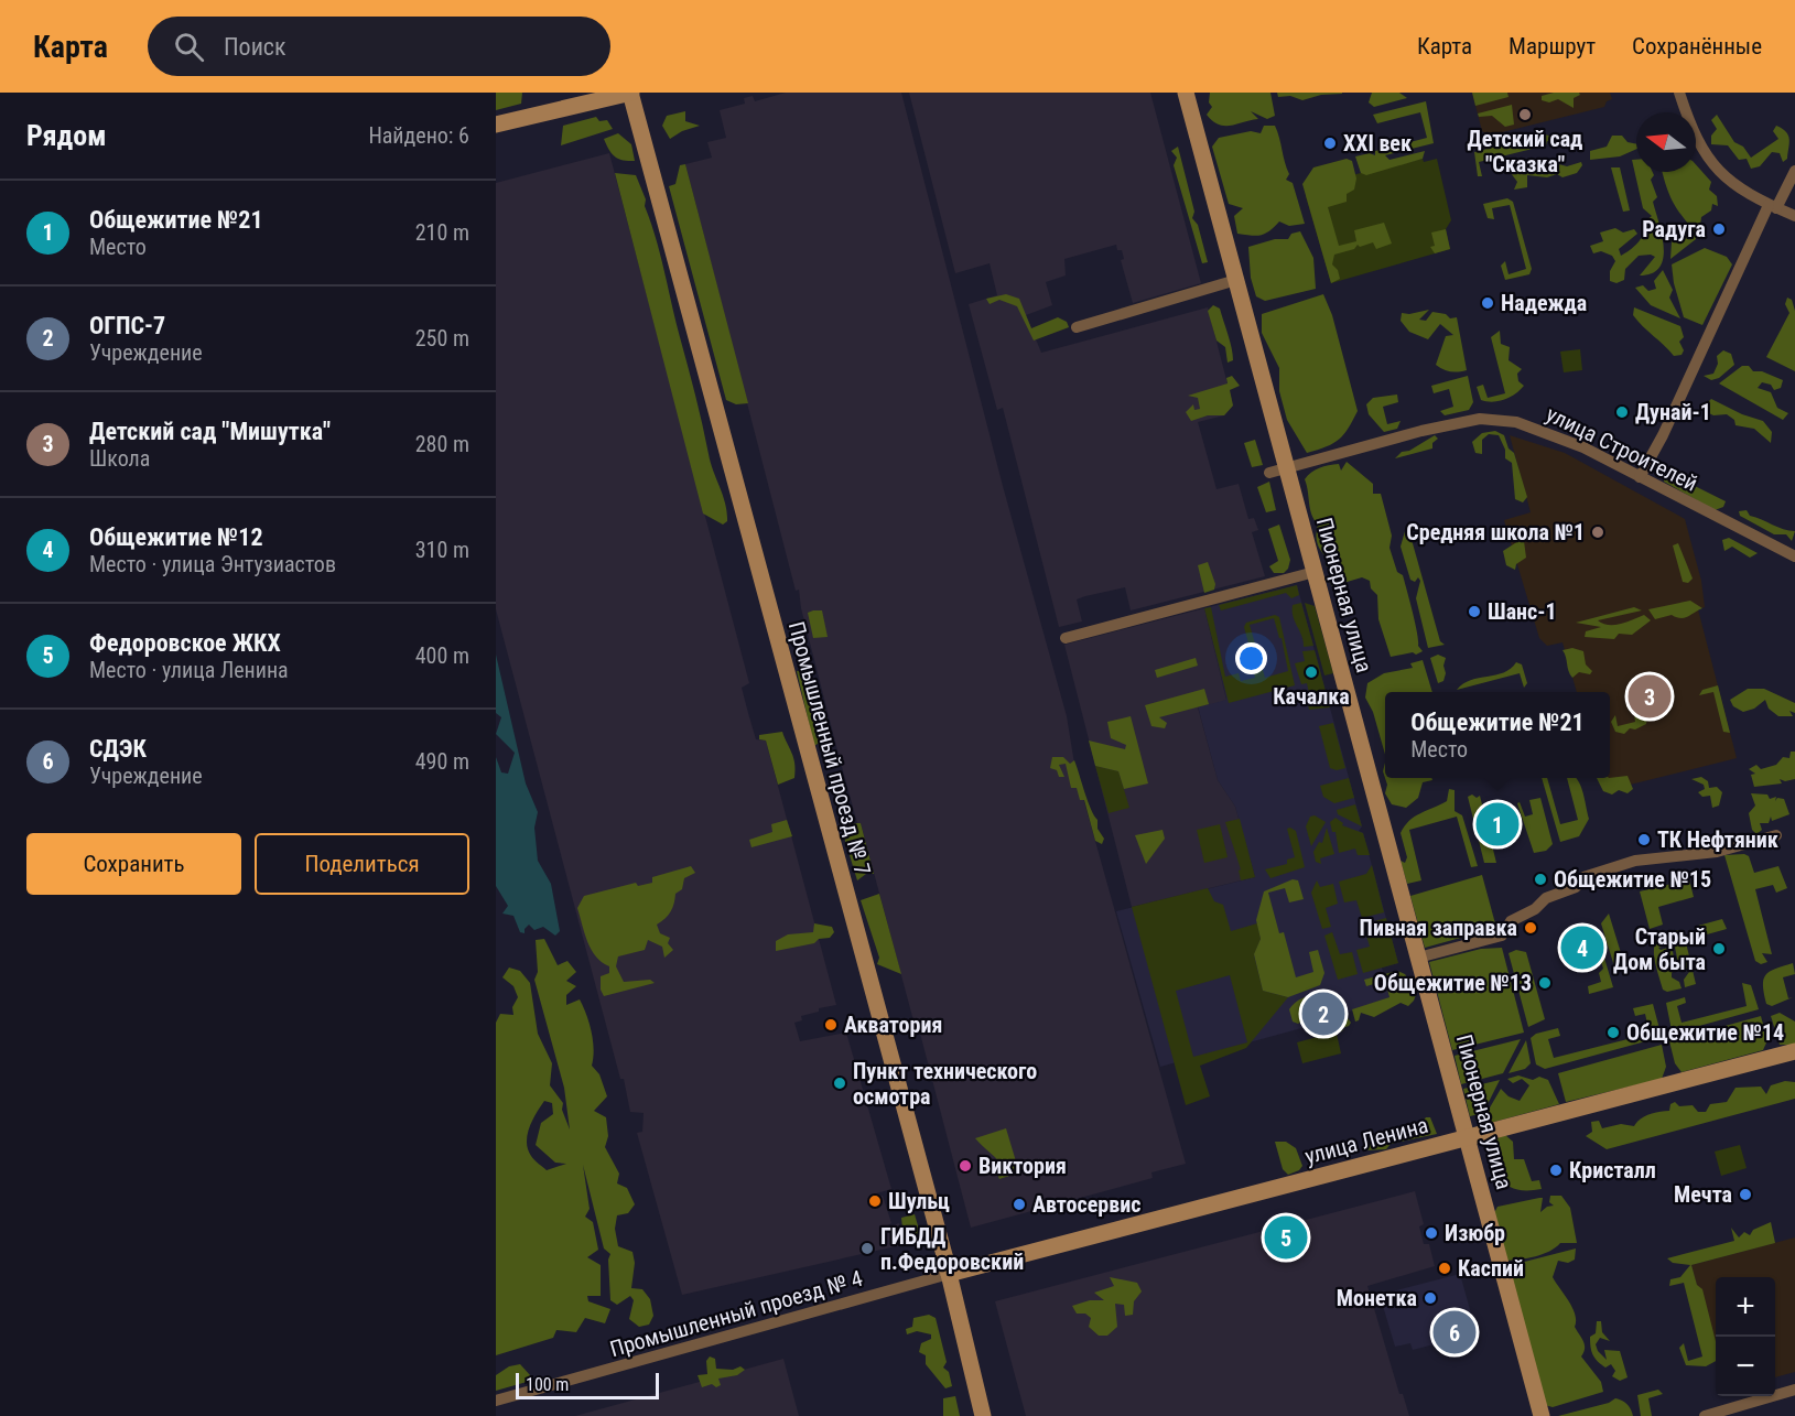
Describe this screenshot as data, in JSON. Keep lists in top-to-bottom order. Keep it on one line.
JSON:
{"streets":{"street":["улица Строителей","Пионерная улица","Промышленный проезд № 7","улица Ленина","Промышленный проезд № 4"]},"crossings":[["улица Строителей","Пионерная улица"],["Пионерная улица","улица Ленина"],["Промышленный проезд № 7","улица Ленина"],["Промышленный проезд № 7","Промышленный проезд № 4"],["улица Ленина","Промышленный проезд № 4"]],"places":["Детский сад \"Сказка\"","XXI век","Радуга","Надежда","Дунай-1","Средняя школа №1","Шанс-1","Качалка","ТК Нефтяник","Общежитие №15","Пивная заправка","Старый Дом быта","Общежитие №13","Акватория","Общежитие №14","Пункт технического осмотра","Виктория","Кристалл","Мечта","Шульц","Автосервис","Изюбр","ГИБДД п.Федоровский","Каспий","Монетка"],"scale_bar":"100 m","north":"left","page":{"header":"Карта","search":"Поиск","nav":["Карта","Маршрут","Сохранённые"],"heading":["Рядом","Найдено: 6"],"list":[{"mark":"1","name":"Общежитие №21","note":"Место","value":"210 m"},{"mark":"2","name":"ОГПС-7","note":"Учреждение","value":"250 m"},{"mark":"3","name":"Детский сад \"Мишутка\"","note":"Школа","value":"280 m"},{"mark":"4","name":"Общежитие №12","note":"Место · улица Энтузиастов","value":"310 m"},{"mark":"5","name":"Федоровское ЖКХ","note":"Место · улица Ленина","value":"400 m"},{"mark":"6","name":"СДЭК","note":"Учреждение","value":"490 m"}],"pins":["3","1","4","2","5","6"],"popup":["Общежитие №21","Место"],"buttons":["Сохранить","Поделиться"],"map_buttons":["+","−"],"scale":"100 m"}}
